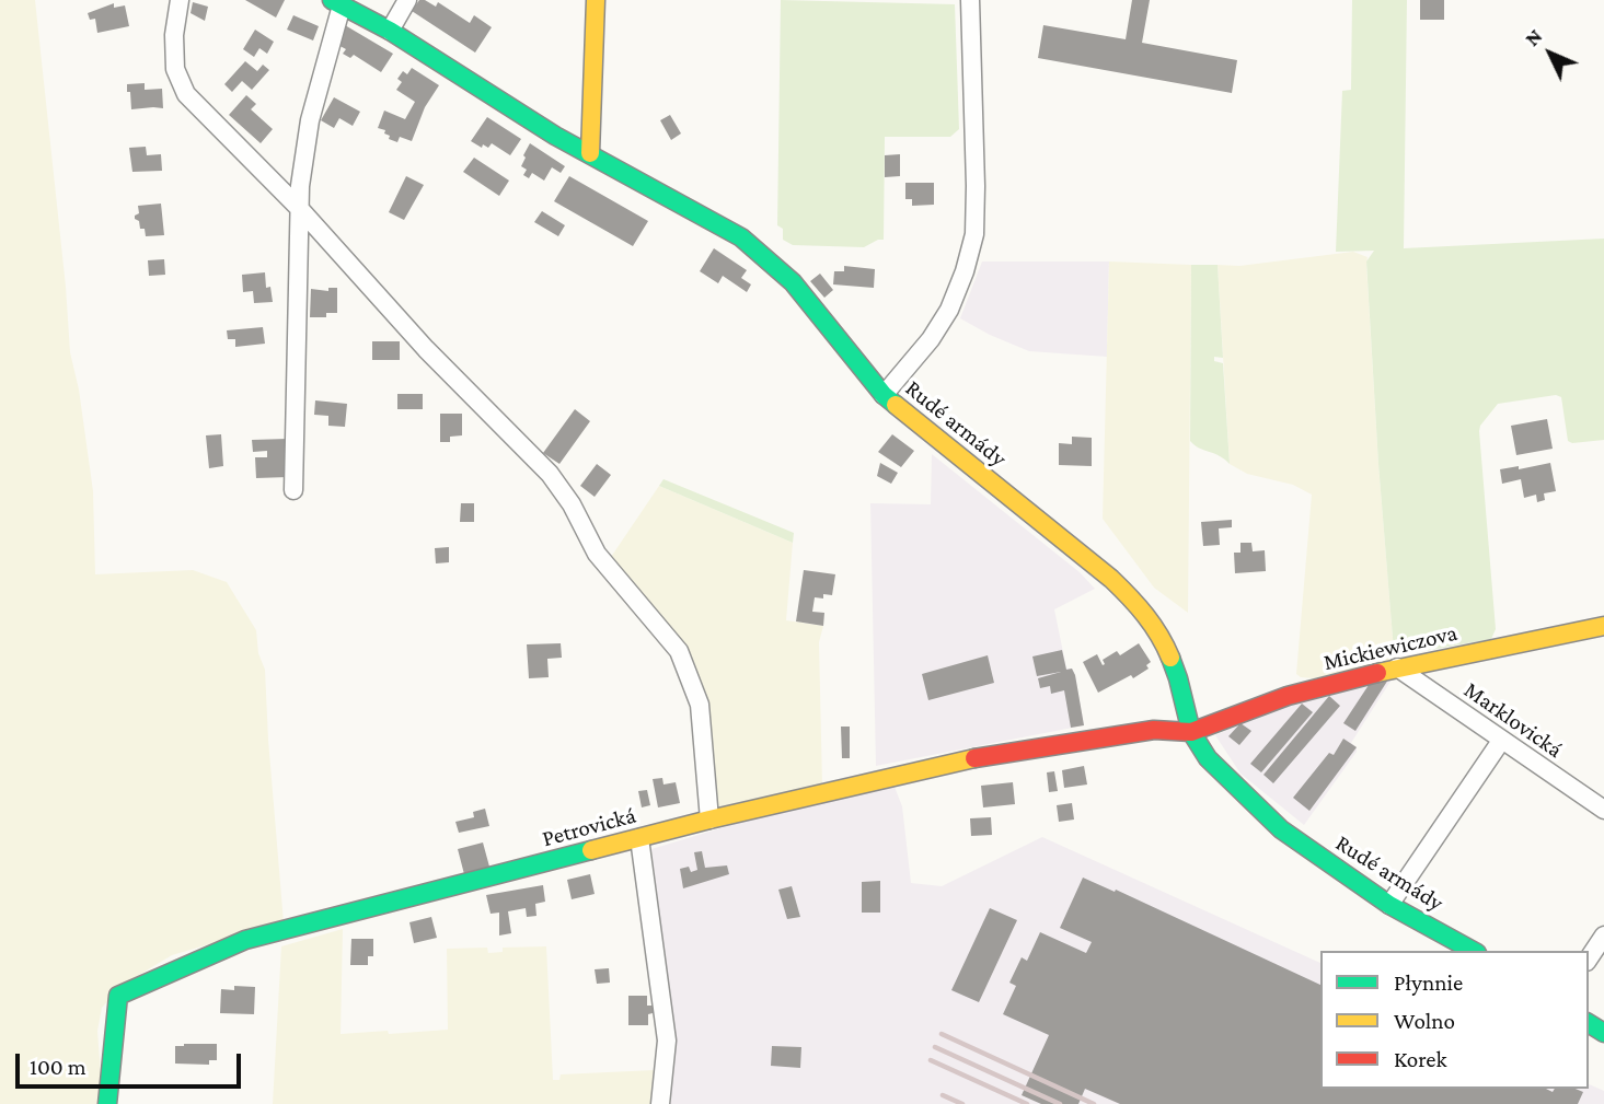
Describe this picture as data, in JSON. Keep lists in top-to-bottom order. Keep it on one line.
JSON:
{"streets":{"street":["Rudé armády","Mickiewiczova","Marklovická","Petrovická"]},"crossings":[["Rudé armády","Mickiewiczova"],["Rudé armády","Petrovická"],["Mickiewiczova","Marklovická"],["Mickiewiczova","Petrovická"]],"legend":["Płynnie","Wolno","Korek"],"scale_bar":"100 m","north":"top left"}
